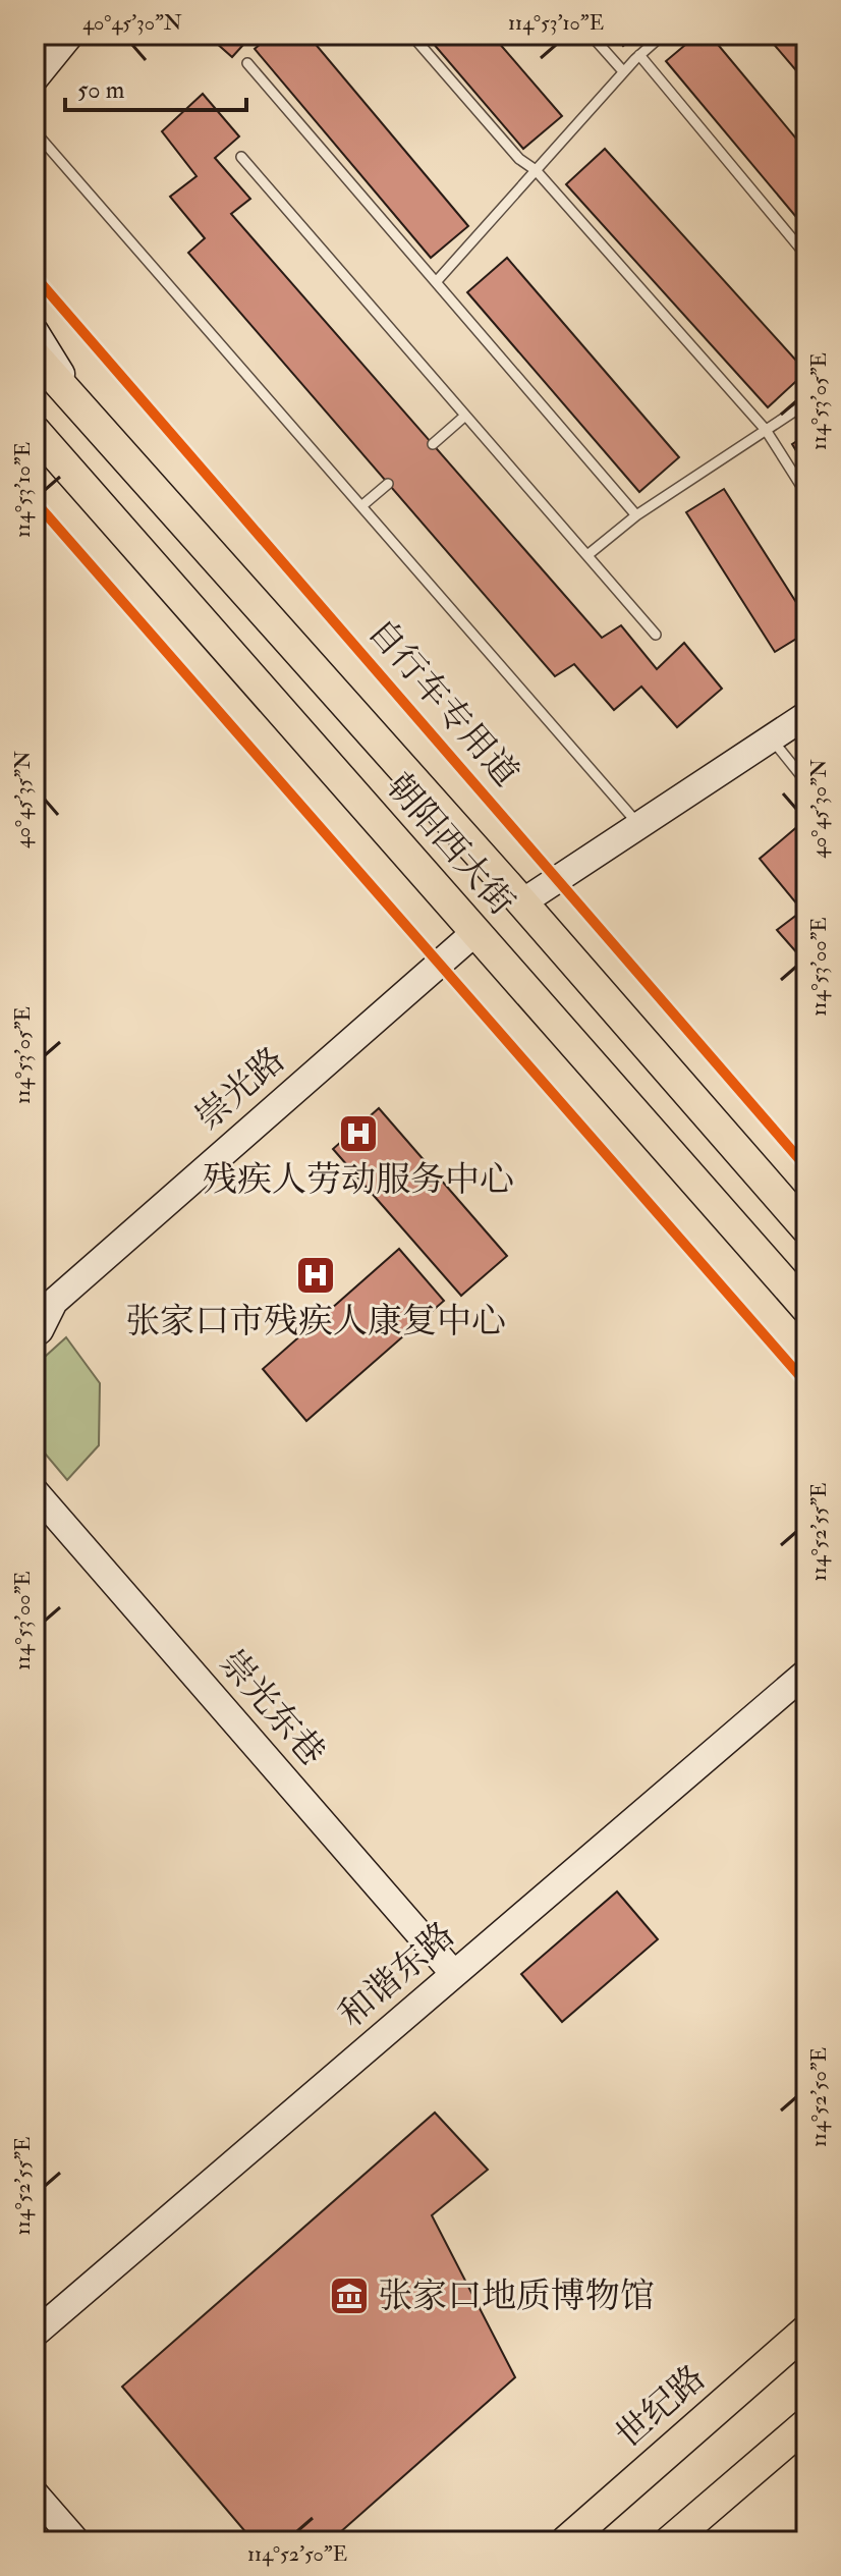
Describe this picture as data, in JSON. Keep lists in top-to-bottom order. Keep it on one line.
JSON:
{"streets":{"main road":["朝阳西大街","世纪路"],"street":["崇光路","崇光东巷","和谐东路"],"cycle path":["自行车专用道"]},"crossings":[["朝阳西大街","崇光路"],["崇光东巷","和谐东路"]],"places":{"hospital":["残疾人劳动服务中心","张家口市残疾人康复中心"],"museum":["张家口地质博物馆"]},"scale_bar":"50 m","coordinates":["40°45'30\"N","114°53'10\"E","114°53'05\"E","40°45'35\"N","114°53'00\"E","114°52'55\"E","114°52'50\"E"]}
